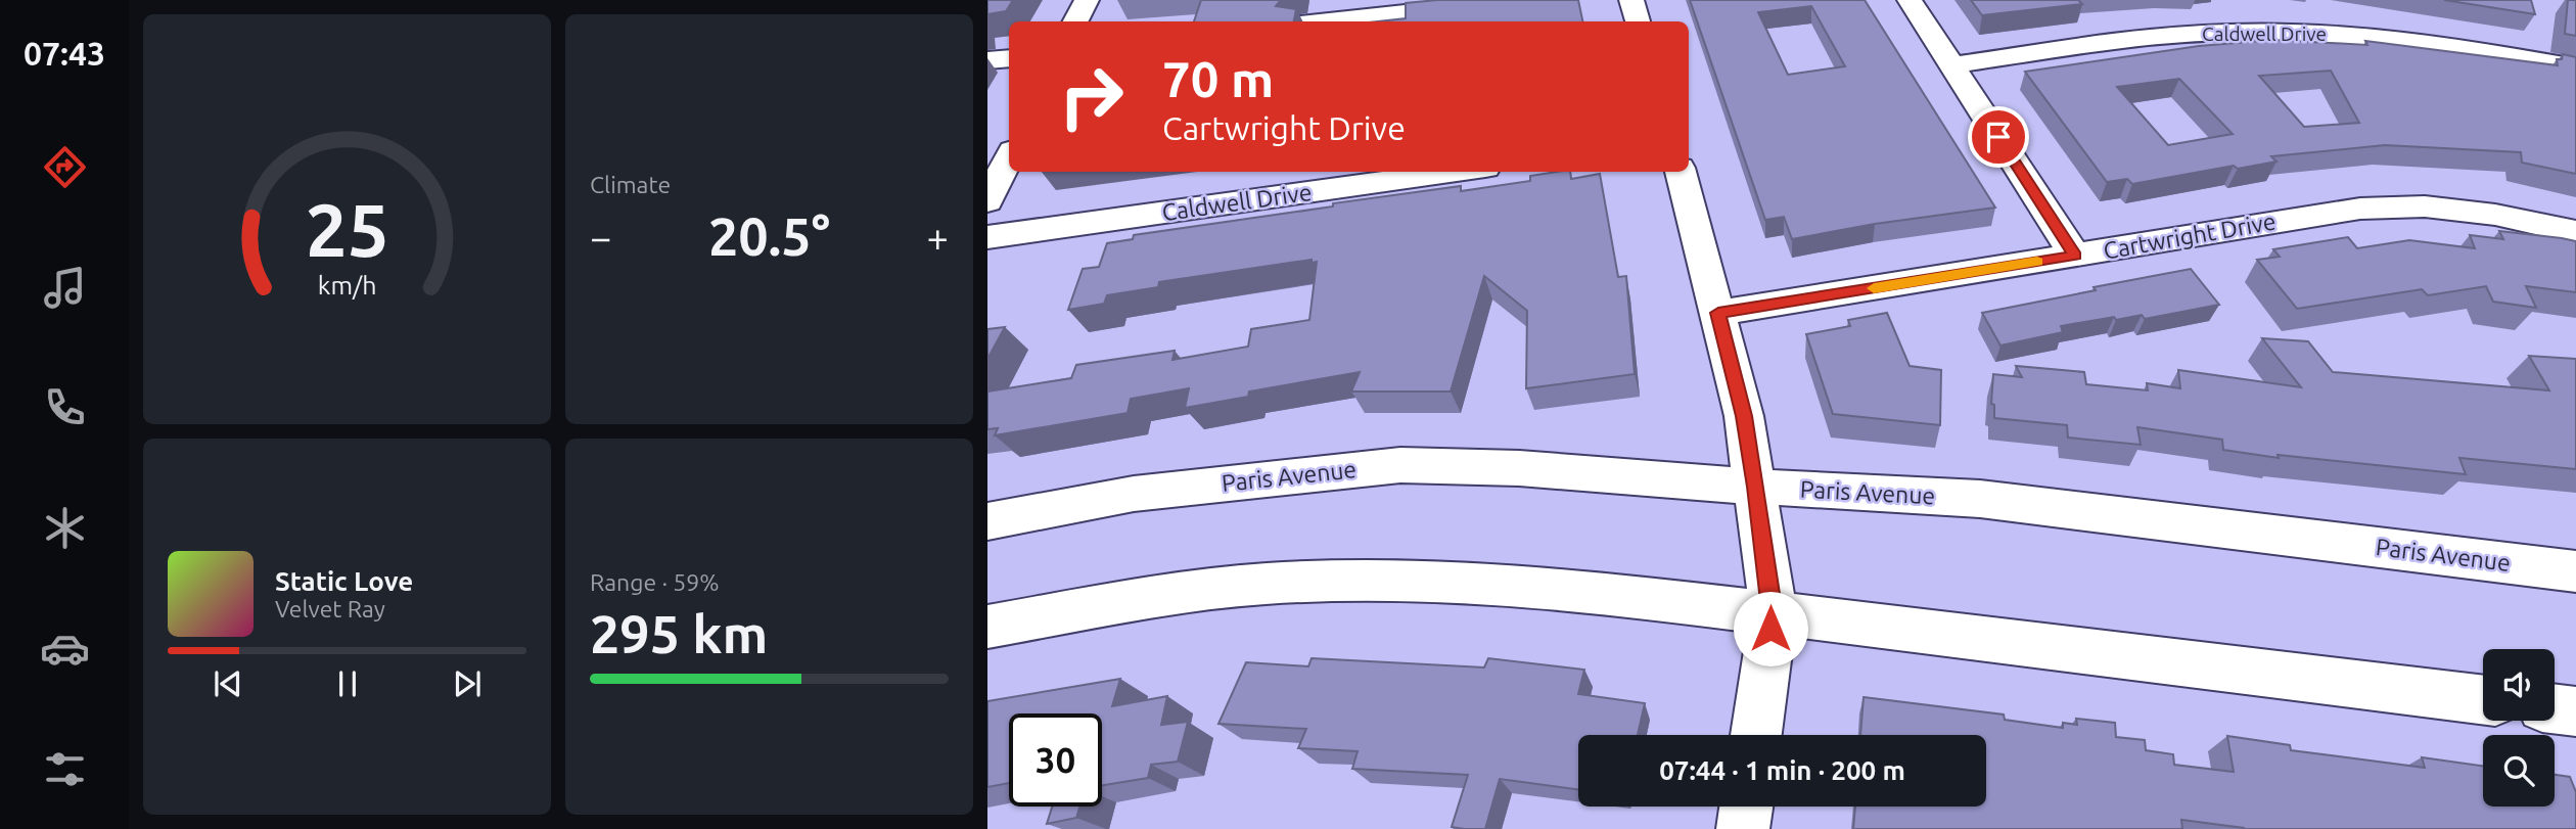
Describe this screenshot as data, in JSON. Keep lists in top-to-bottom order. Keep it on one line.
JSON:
{"streets":{"street":["Caldwell Drive","Cartwright Drive","Paris Avenue"]},"page":{"tabs":"07:43","tile":["Climate",["Range · 59%","295 km"]],"turn":["70 m","Cartwright Drive"],"heat":["−","20.5°","+"],"song":["Static Love","Velvet Ray"],"limit":"30","trip":"07:44 · 1 min · 200 m","gauge":["25","km/h"]}}
